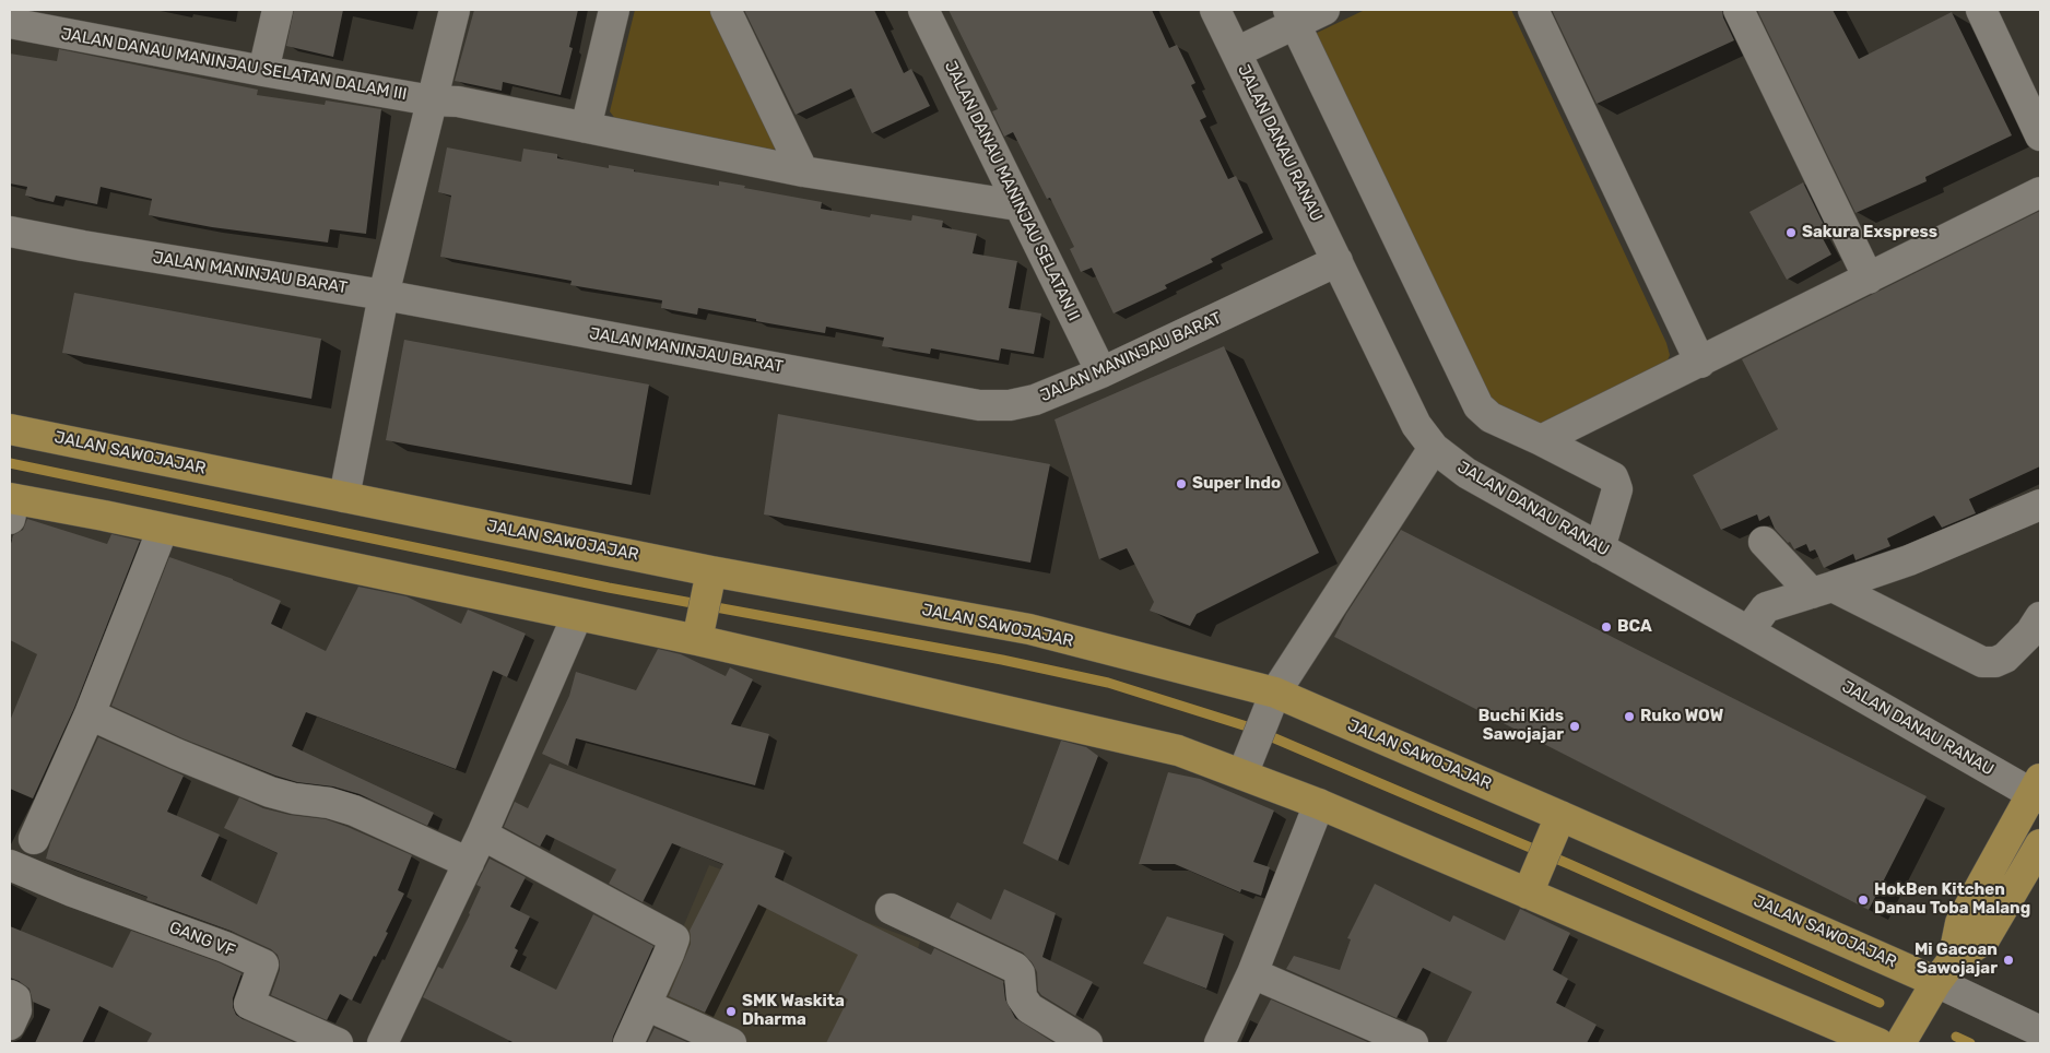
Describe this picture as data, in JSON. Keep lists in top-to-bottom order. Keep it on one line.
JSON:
{"streets":{"main road":["JALAN SAWOJAJAR"],"street":["JALAN DANAU MANINJAU SELATAN DALAM III","JALAN DANAU RANAU","JALAN DANAU MANINJAU SELATAN II","JALAN MANINJAU BARAT","GANG VF"]},"crossings":[["JALAN DANAU MANINJAU SELATAN DALAM III","JALAN DANAU MANINJAU SELATAN II"],["JALAN DANAU RANAU","JALAN MANINJAU BARAT"],["JALAN DANAU MANINJAU SELATAN II","JALAN MANINJAU BARAT"]],"places":["Sakura Exspress","Super Indo","BCA","Ruko WOW","Buchi Kids Sawojajar","HokBen Kitchen Danau Toba Malang","Mi Gacoan Sawojajar","SMK Waskita Dharma"]}
